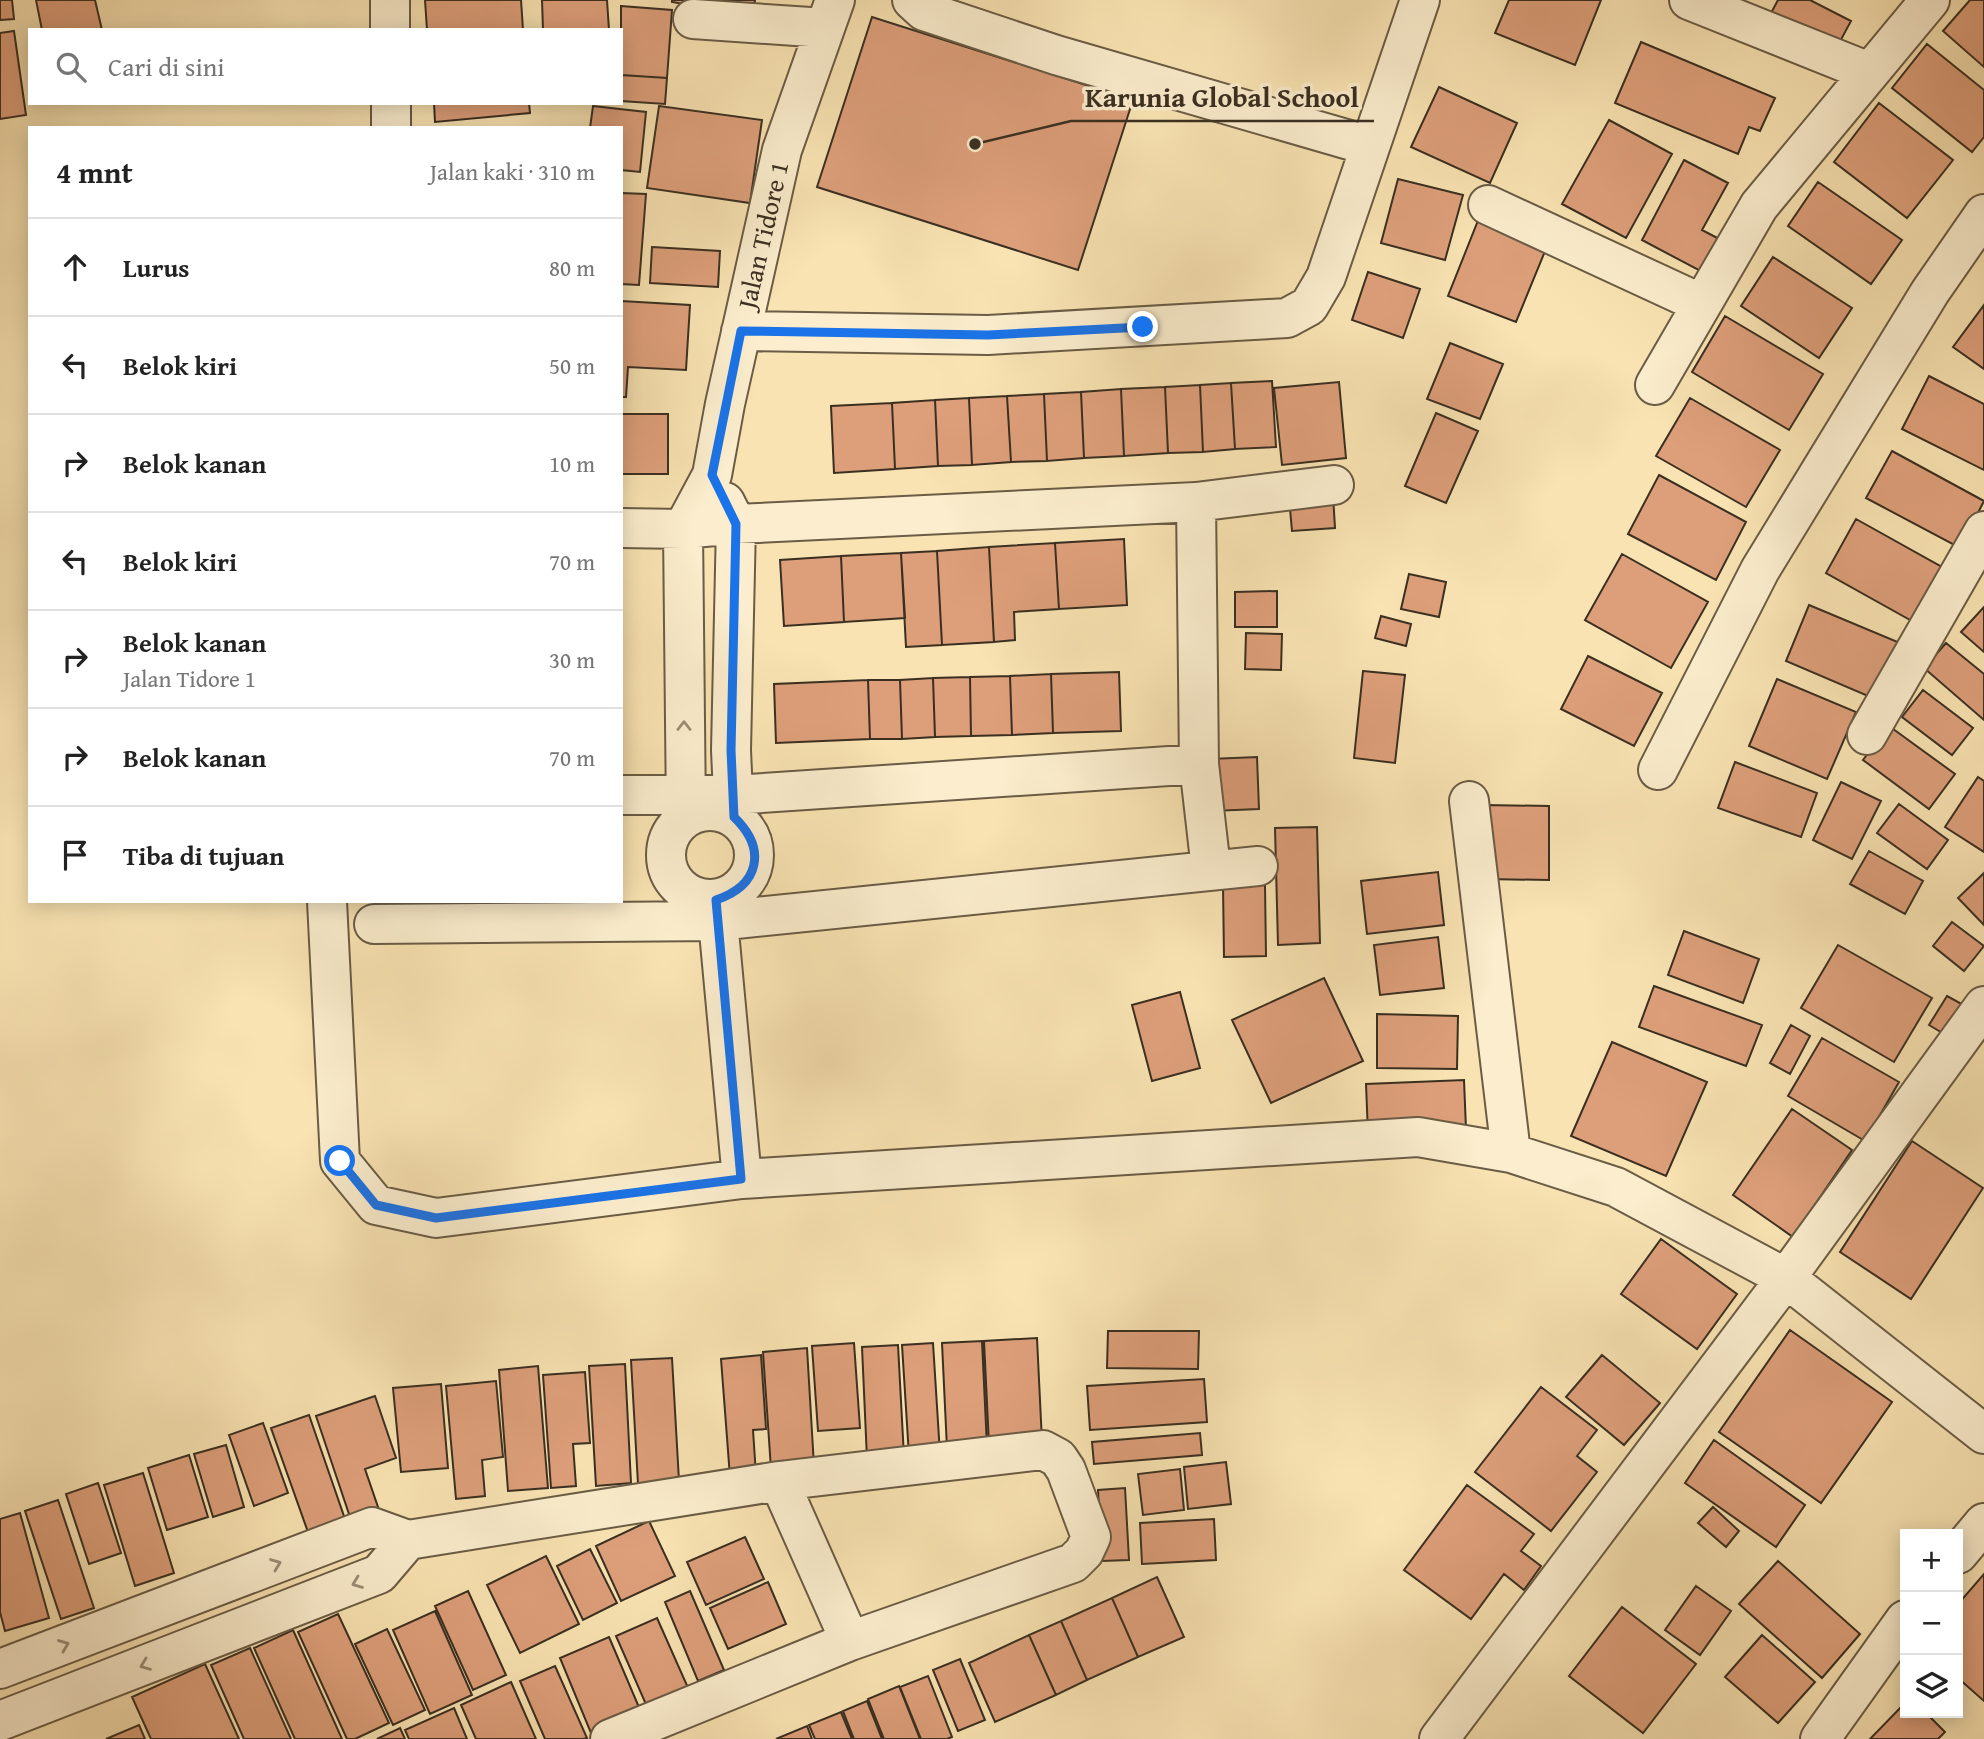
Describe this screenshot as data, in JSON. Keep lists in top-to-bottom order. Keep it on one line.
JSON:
{"streets":{"street":["Jalan Tidore 1"]},"places":["Karunia Global School"],"page":{"search":"Cari di sini","heading":["4 mnt","Jalan kaki · 310 m"],"list":[["Lurus","80 m"],["Belok kiri","50 m"],["Belok kanan","10 m"],["Belok kiri","70 m"],["Belok kanan","Jalan Tidore 1","30 m"],["Belok kanan","70 m"],"Tiba di tujuan"],"map_buttons":["+","−"]}}
